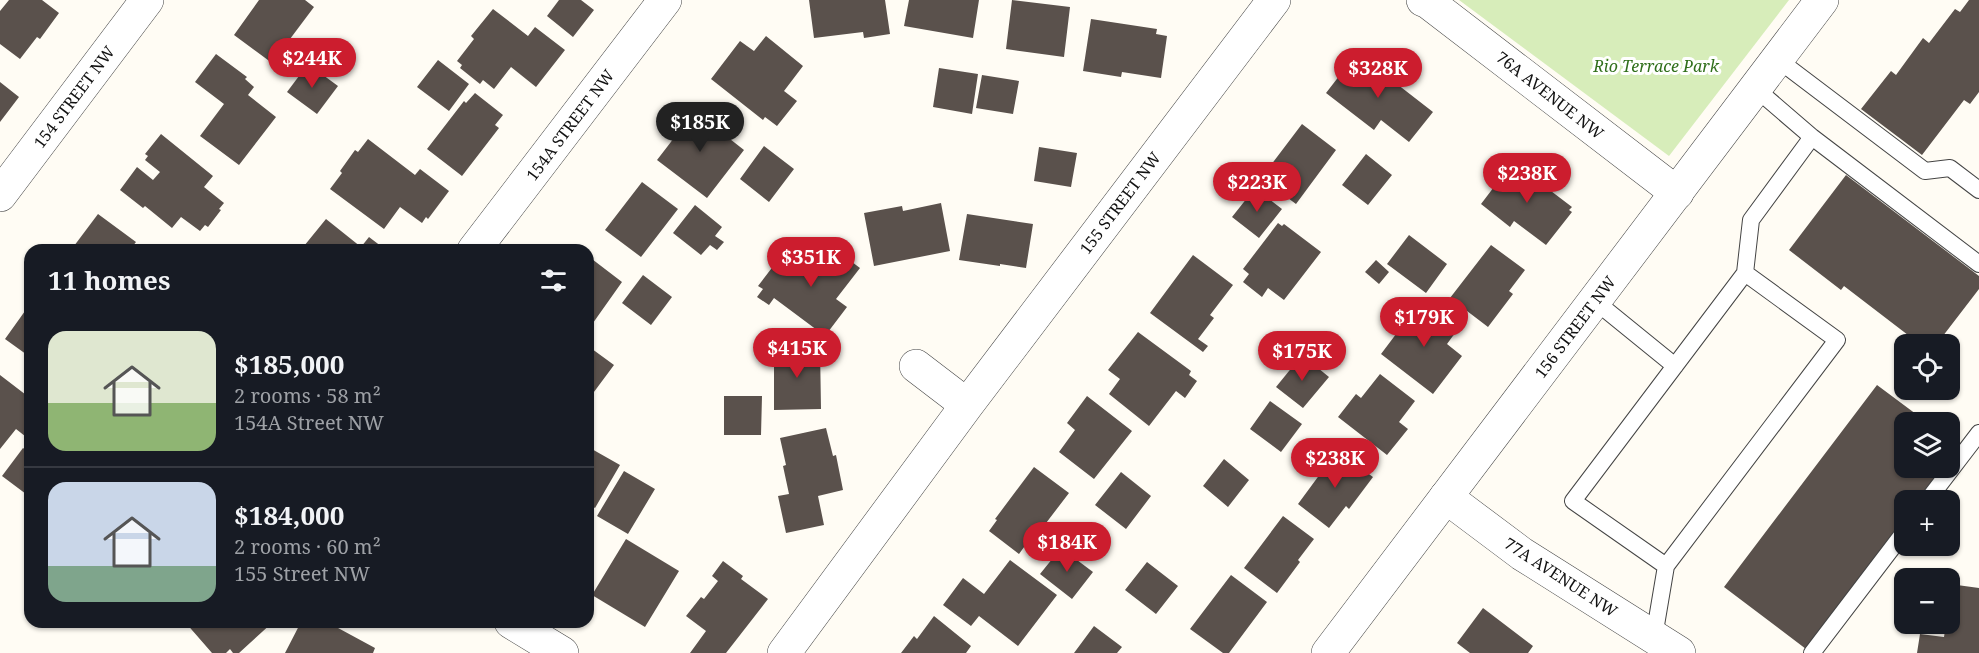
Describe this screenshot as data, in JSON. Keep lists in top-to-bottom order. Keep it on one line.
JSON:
{"streets":{"street":["76A AVENUE NW","154 STREET NW","154A STREET NW","155 STREET NW","156 STREET NW","77A AVENUE NW"]},"crossings":[["76A AVENUE NW","156 STREET NW"],["156 STREET NW","77A AVENUE NW"]],"parks":["Rio Terrace Park"],"page":{"price":["$244K","$328K","$185K","$238K","$223K","$351K","$179K","$415K","$175K","$238K","$184K"],"heading":"11 homes","list":[{"name":"$185,000","note":"2 rooms · 58 m² · 154A Street NW"},{"name":"$184,000","note":"2 rooms · 60 m² · 155 Street NW"}],"map_buttons":["+","−"]}}
